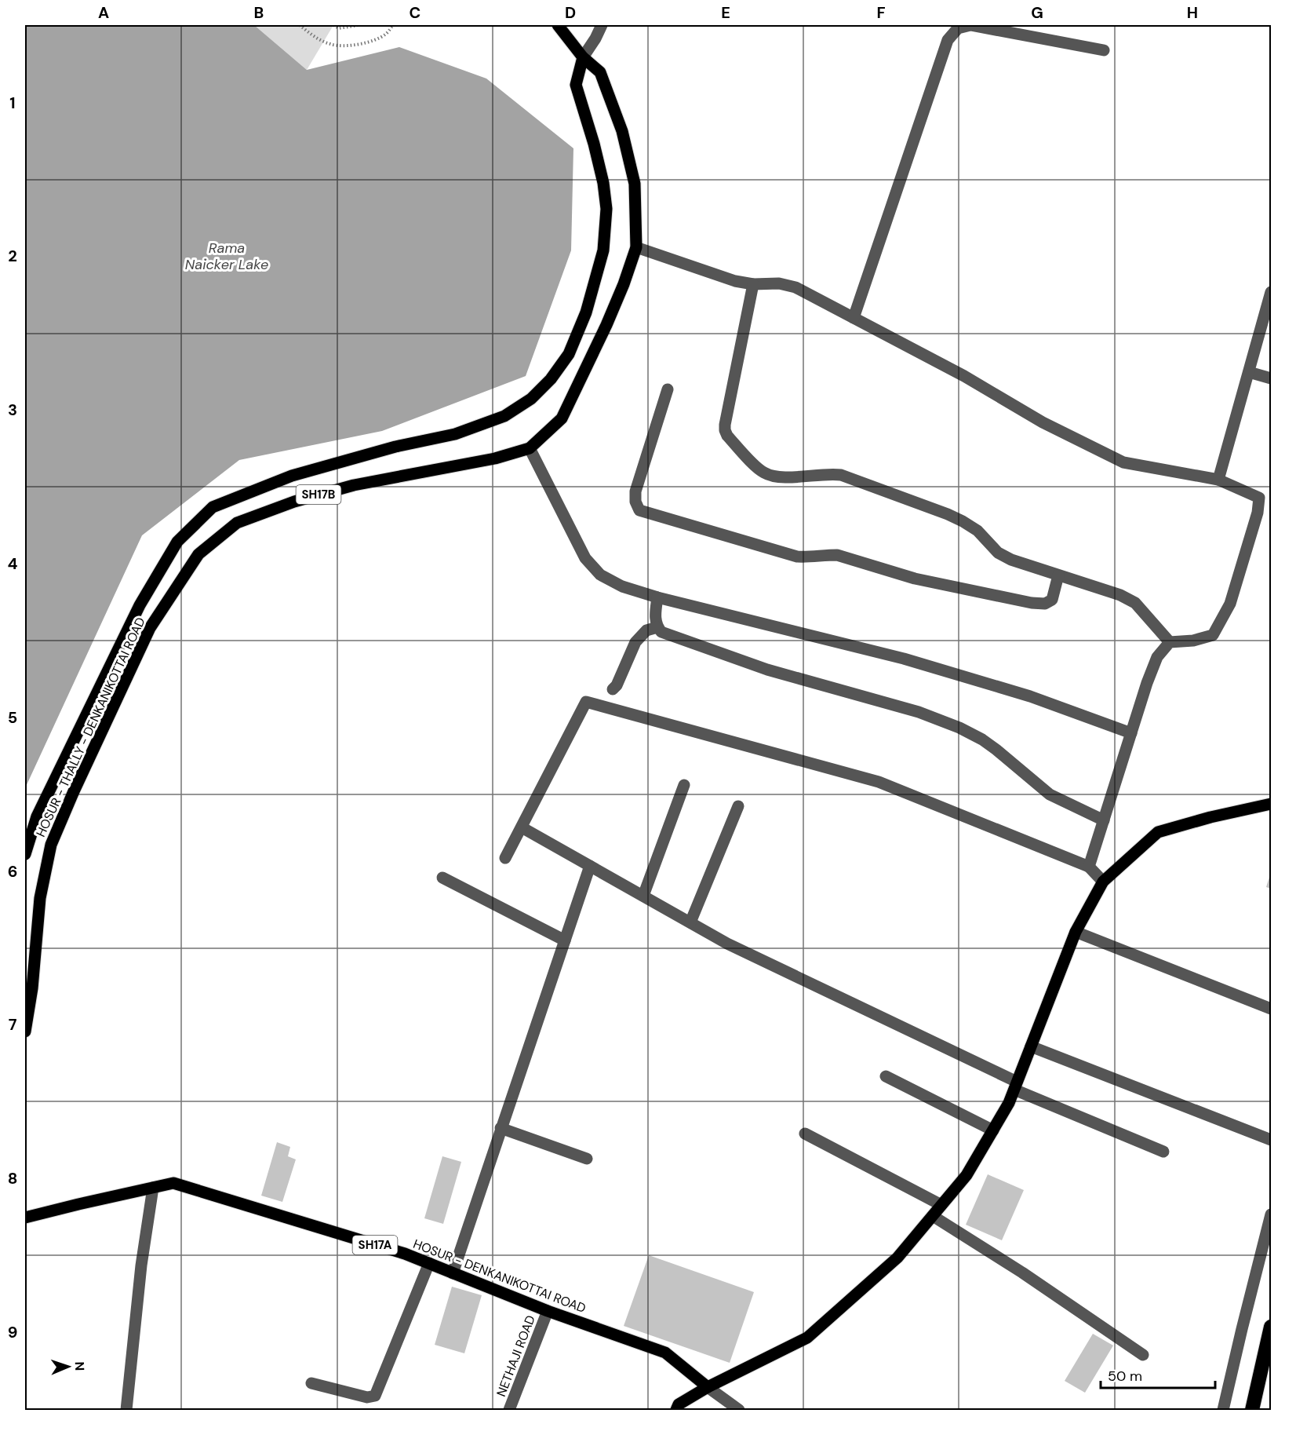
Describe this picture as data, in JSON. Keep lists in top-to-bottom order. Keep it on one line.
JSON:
{"streets":{"main road":["SH17B","HOSUR - THALLY - DENKANIKOTTAI ROAD","SH17A","HOSUR - DENKANIKOTTAI ROAD"],"street":["NETHAJI ROAD"]},"crossings":[["HOSUR - DENKANIKOTTAI ROAD","NETHAJI ROAD"]],"water":["Rama Naicker Lake"],"scale_bar":"50 m","north":"right","grid":{"columns":["A","B","C","D","E","F","G","H"],"rows":["1","2","3","4","5","6","7","8","9"]}}
